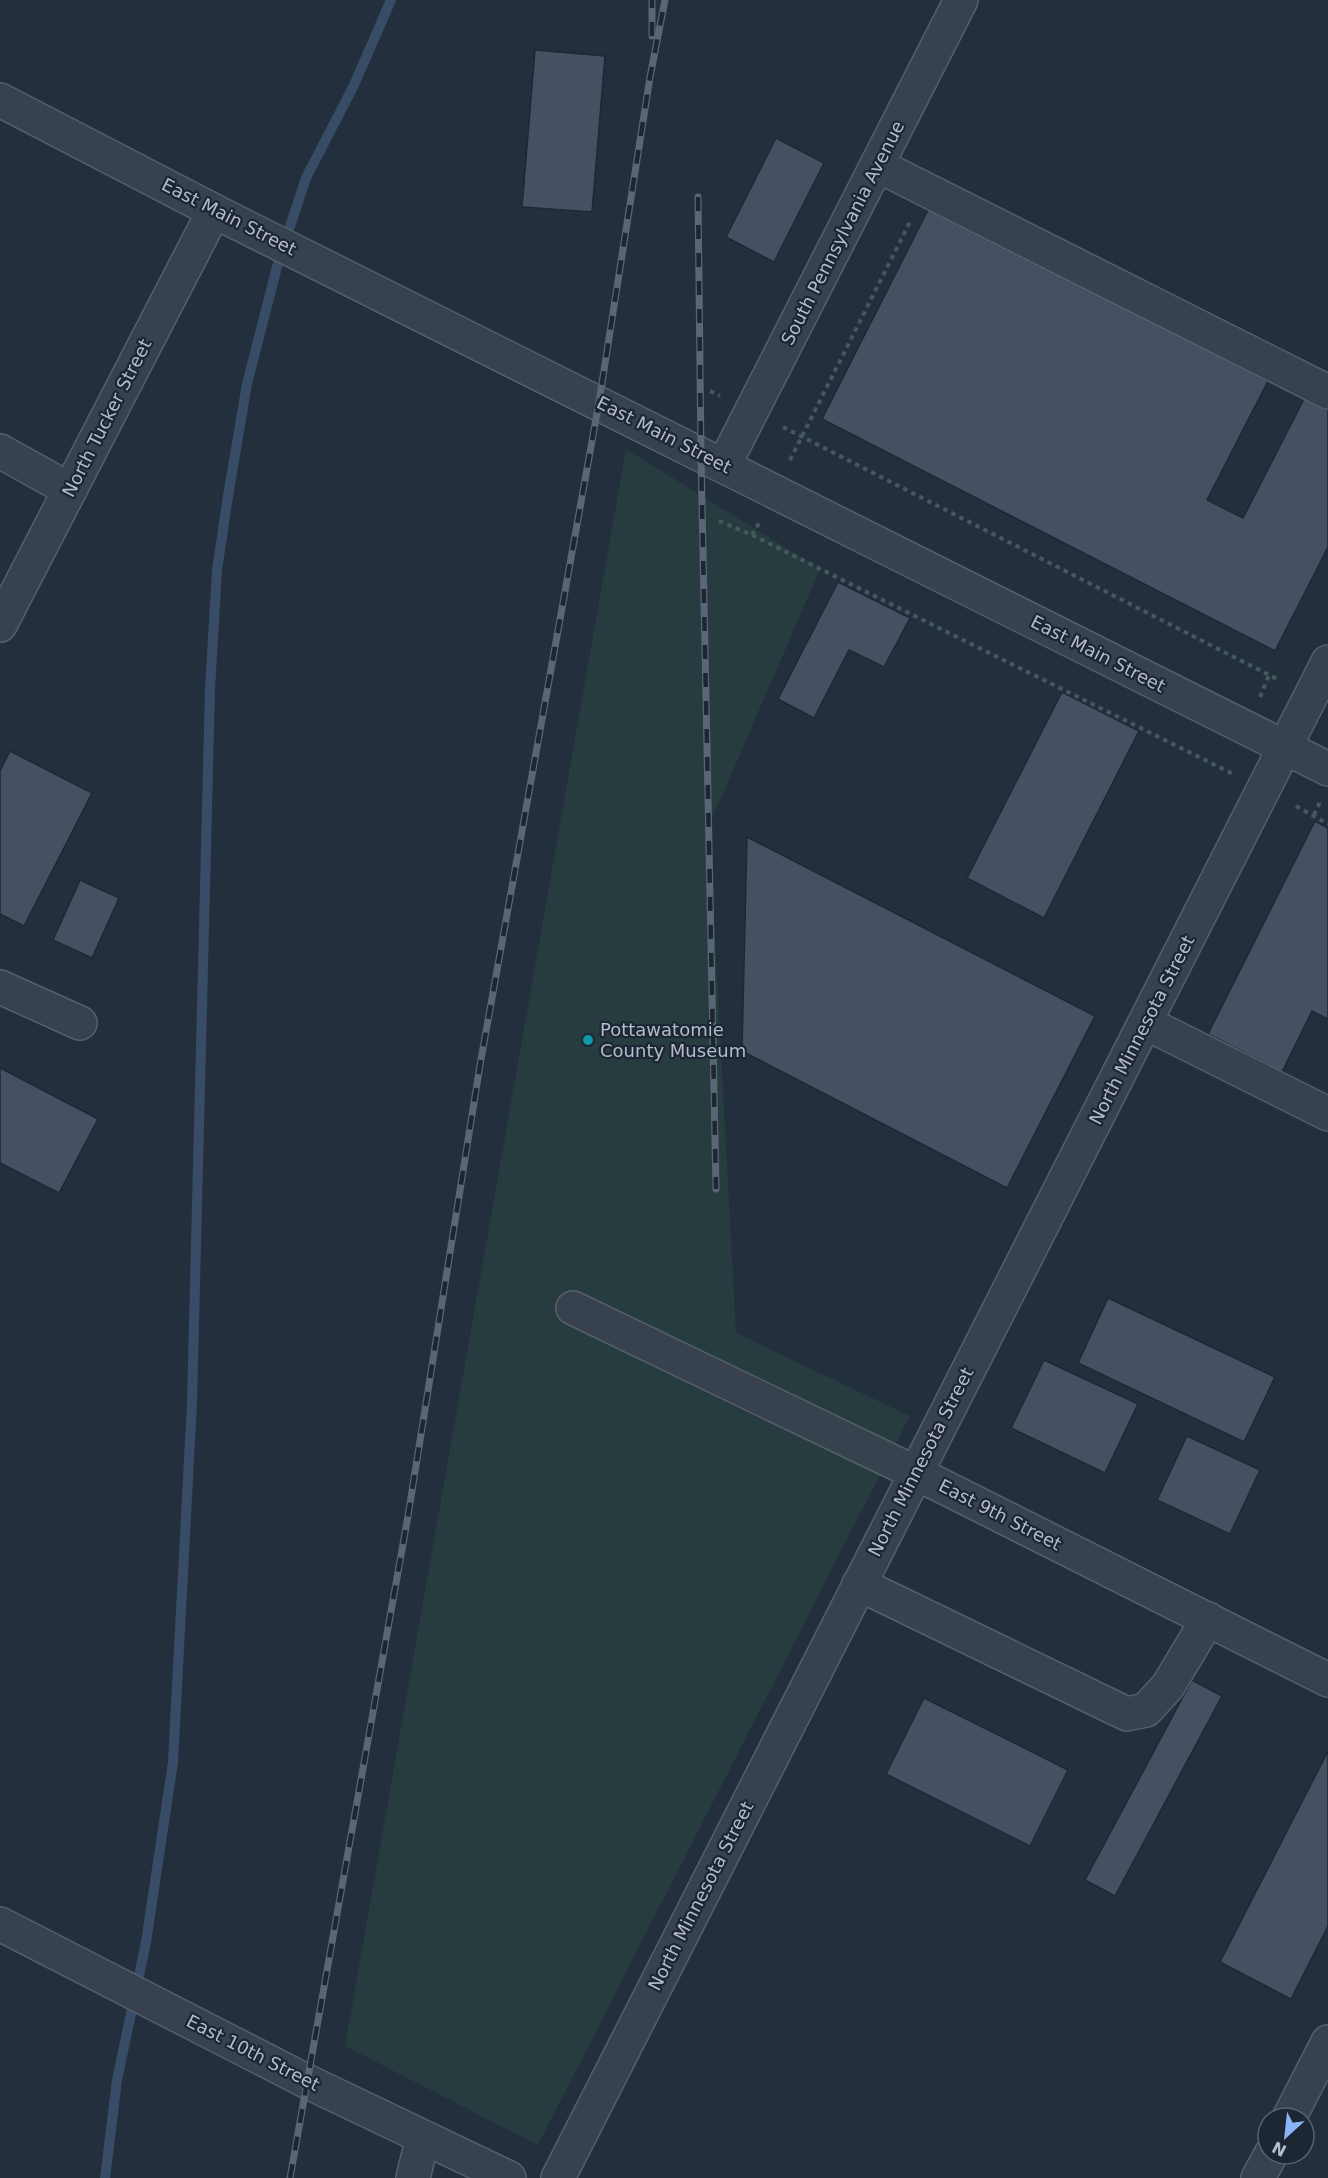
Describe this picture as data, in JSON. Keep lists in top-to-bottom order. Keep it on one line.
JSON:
{"streets":{"street":["East Main Street","South Pennsylvania Avenue","North Tucker Street","North Minnesota Street","East 9th Street","East 10th Street"]},"crossings":[["East Main Street","South Pennsylvania Avenue"],["East Main Street","North Tucker Street"],["East Main Street","North Minnesota Street"],["North Minnesota Street","East 9th Street"]],"places":["Pottawatomie County Museum"],"north":"bottom left"}
